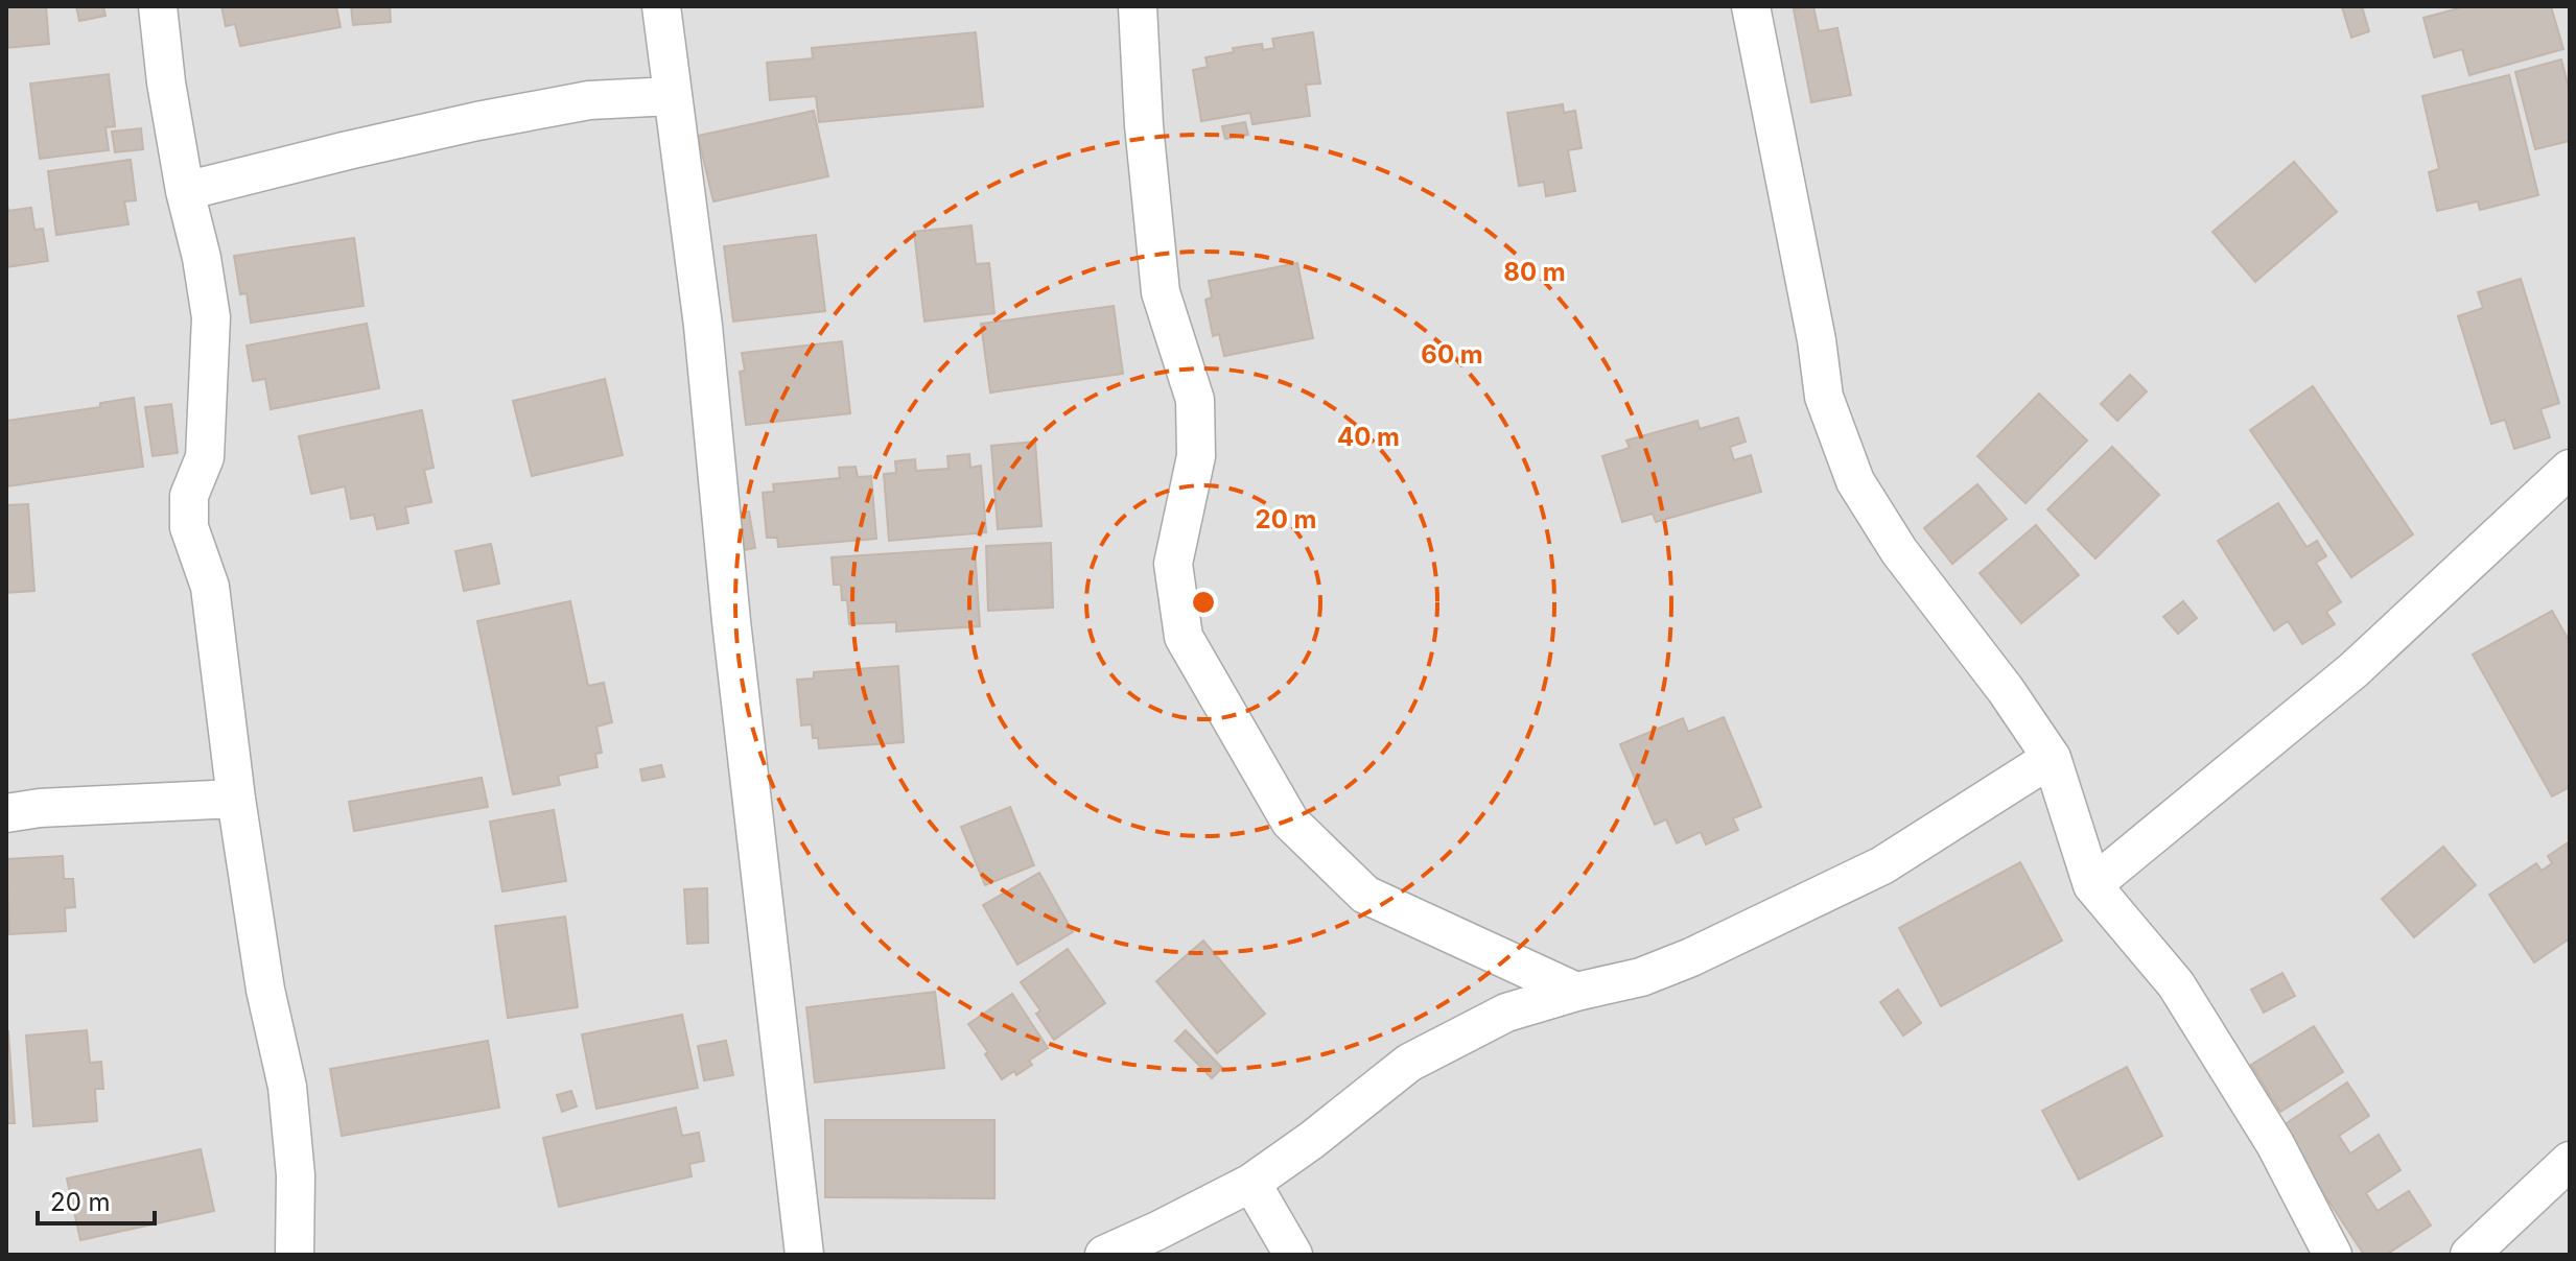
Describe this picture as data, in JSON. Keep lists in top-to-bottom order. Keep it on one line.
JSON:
{"scale_bar":"20 m","rings":["80 m","60 m","40 m","20 m"]}
